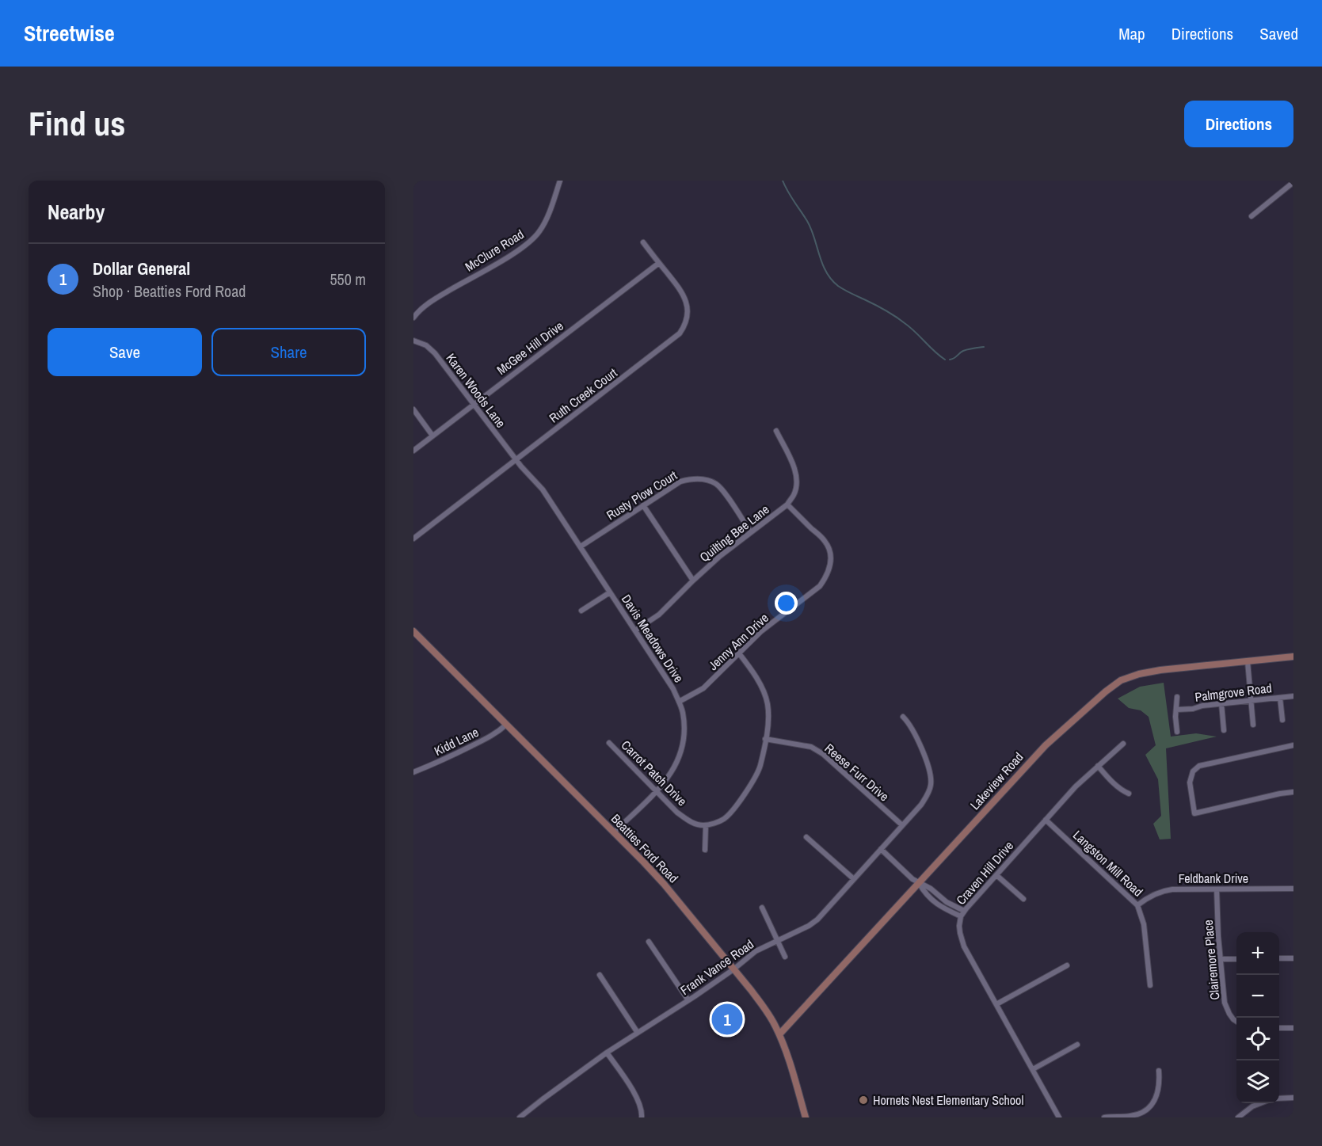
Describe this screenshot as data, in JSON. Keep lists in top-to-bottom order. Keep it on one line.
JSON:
{"streets":{"main road":["Lakeview Road","Beatties Ford Road"],"street":["McClure Road","McGee Hill Drive","Karen Woods Lane","Ruth Creek Court","Rusty Plow Court","Quilting Bee Lane","Davis Meadows Drive","Jenny Ann Drive","Palmgrove Road","Kidd Lane","Reese Furr Drive","Carrot Patch Drive","Langston Mill Road","Craven Hill Drive","Feldbank Drive","Clairemore Place","Frank Vance Road"]},"crossings":[["McGee Hill Drive","Karen Woods Lane"],["McGee Hill Drive","Ruth Creek Court"],["Karen Woods Lane","Ruth Creek Court"],["Karen Woods Lane","Davis Meadows Drive"],["Ruth Creek Court","Davis Meadows Drive"],["Rusty Plow Court","Quilting Bee Lane"],["Rusty Plow Court","Davis Meadows Drive"],["Quilting Bee Lane","Davis Meadows Drive"],["Quilting Bee Lane","Jenny Ann Drive"],["Davis Meadows Drive","Jenny Ann Drive"],["Davis Meadows Drive","Carrot Patch Drive"],["Davis Meadows Drive","Beatties Ford Road"],["Kidd Lane","Beatties Ford Road"],["Reese Furr Drive","Frank Vance Road"],["Lakeview Road","Beatties Ford Road"],["Beatties Ford Road","Frank Vance Road"],["Langston Mill Road","Craven Hill Drive"],["Langston Mill Road","Feldbank Drive"],["Feldbank Drive","Clairemore Place"]],"places":["Hornets Nest Elementary School"],"page":{"header":"Streetwise","nav":["Map","Directions","Saved"],"buttons":["Directions",["Save","Share"]],"title":"Find us","heading":"Nearby","list":[{"mark":"1","name":"Dollar General","note":"Shop · Beatties Ford Road","value":"550 m"}],"map_buttons":["+","−"],"pins":"1"}}
